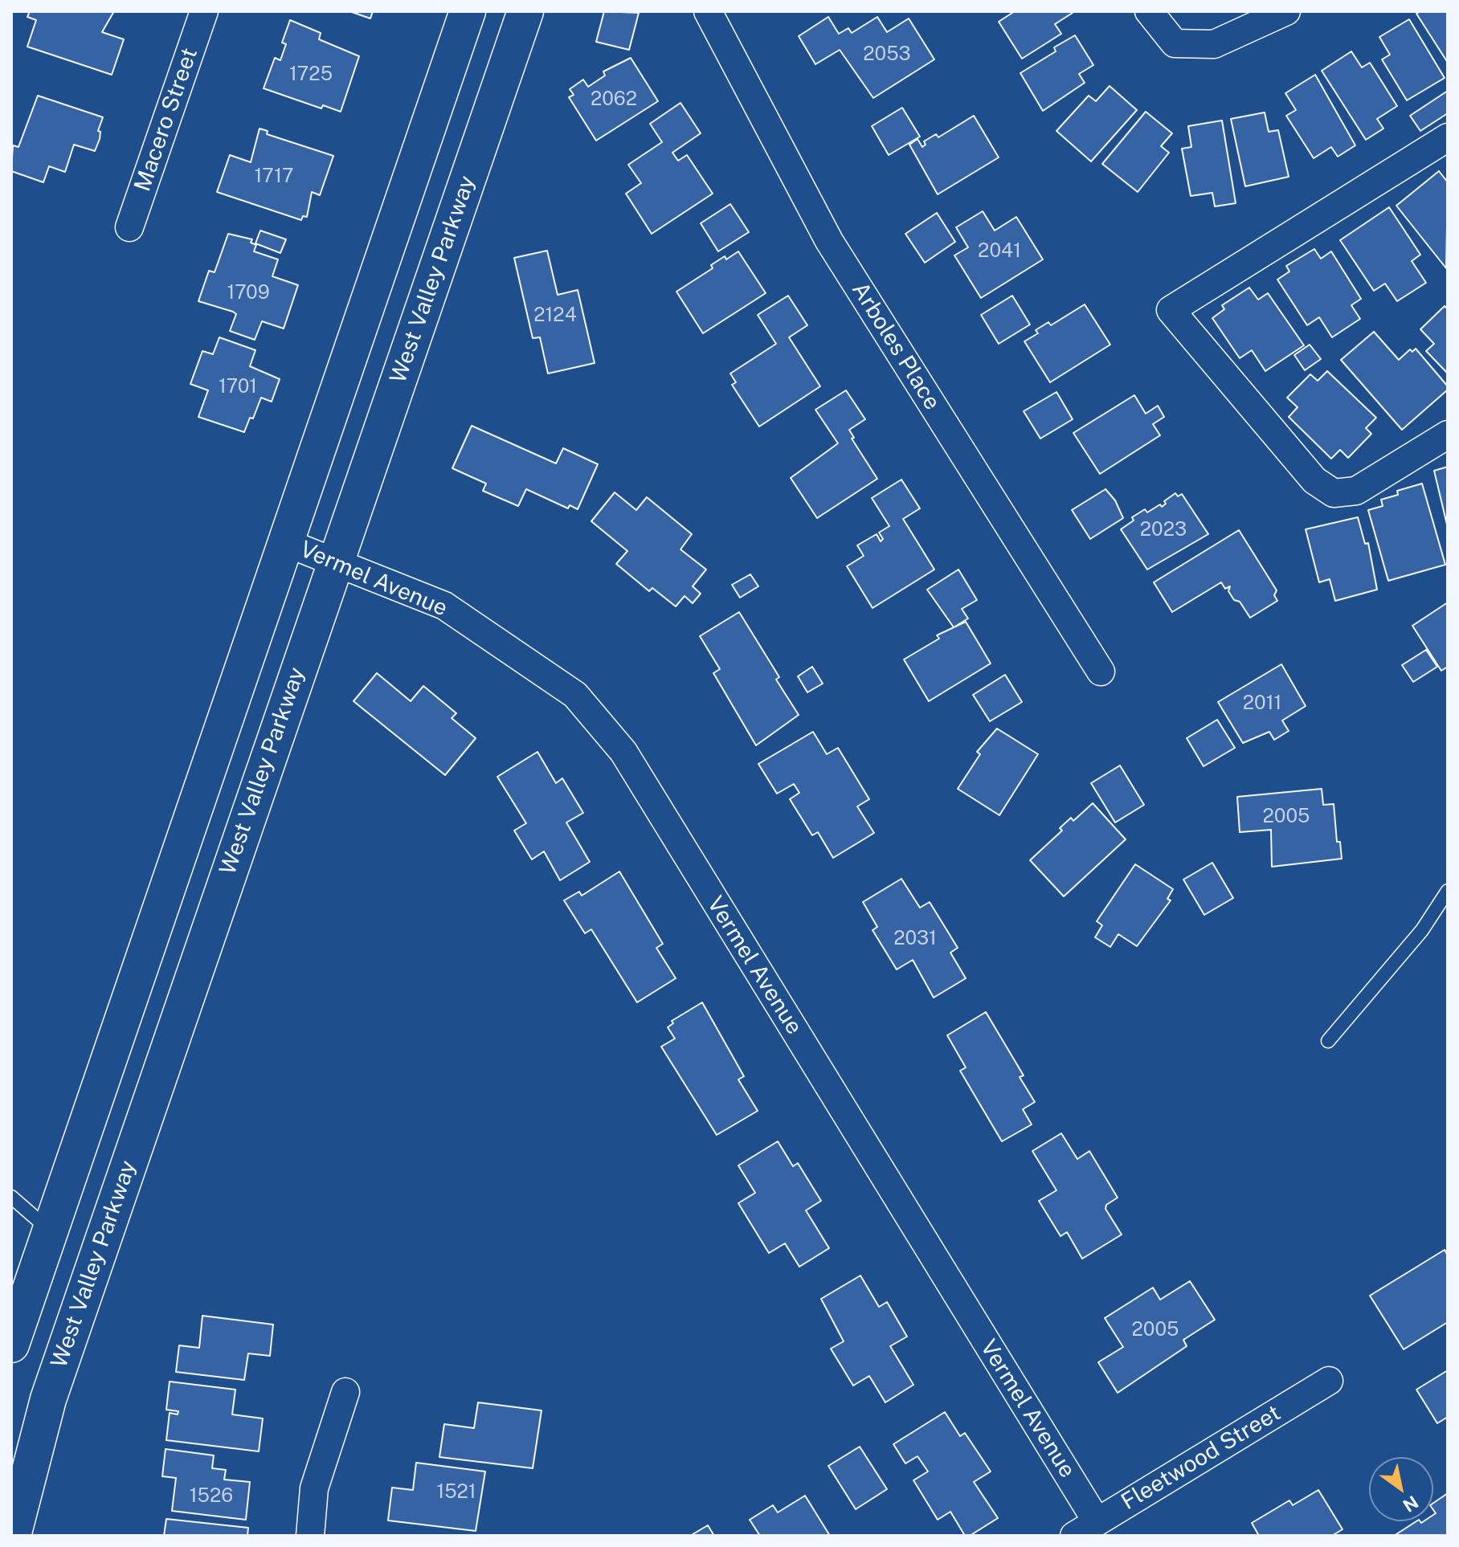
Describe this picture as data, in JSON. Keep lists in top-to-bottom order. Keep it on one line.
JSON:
{"streets":{"main road":["West Valley Parkway"],"street":["Macero Street","Arboles Place","Vermel Avenue","Fleetwood Street"]},"crossings":[["West Valley Parkway","Vermel Avenue"],["Vermel Avenue","Fleetwood Street"]],"house_numbers":["2053","1725","2062","1717","2041","1709","2124","1701","2023","2011","2005","2031","2005","1521","1526"],"north":"bottom right"}
